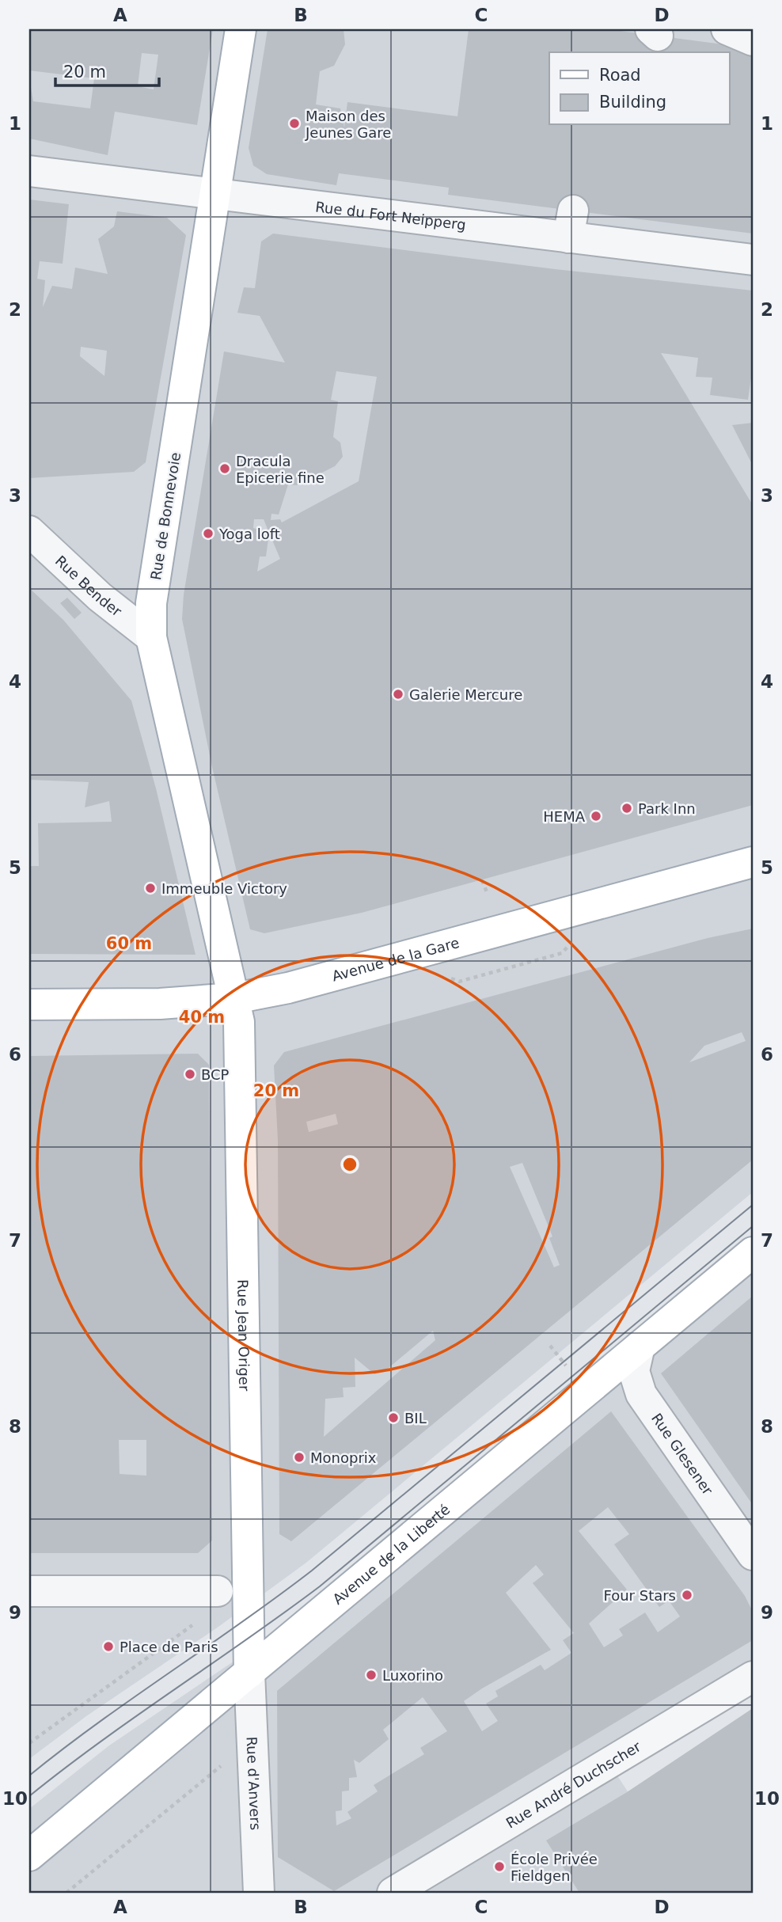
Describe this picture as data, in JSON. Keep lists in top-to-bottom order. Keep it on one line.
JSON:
{"streets":{"main road":["Rue de Bonnevoie","Avenue de la Gare","Rue Jean Origer","Avenue de la Liberté"],"street":["Rue du Fort Neipperg","Rue Bender","Rue Glesener","Rue d'Anvers","Rue André Duchscher"]},"crossings":[["Rue du Fort Neipperg","Rue de Bonnevoie"],["Rue de Bonnevoie","Rue Bender"],["Rue de Bonnevoie","Avenue de la Gare"],["Rue de Bonnevoie","Rue Jean Origer"],["Avenue de la Gare","Rue Jean Origer"],["Rue Jean Origer","Avenue de la Liberté"],["Rue Jean Origer","Rue d'Anvers"],["Rue Glesener","Avenue de la Liberté"],["Avenue de la Liberté","Rue d'Anvers"]],"places":["Maison des Jeunes Gare","Dracula Epicerie fine","Yoga loft","Galerie Mercure","Park Inn","HEMA","Immeuble Victory","BCP","BIL","Monoprix","Four Stars","Place de Paris","Luxorino","École Privée Fieldgen"],"legend":["Road","Building"],"scale_bar":"20 m","grid":{"columns":["A","B","C","D"],"rows":["1","2","3","4","5","6","7","8","9","10"]},"rings":["60 m","40 m","20 m"]}
